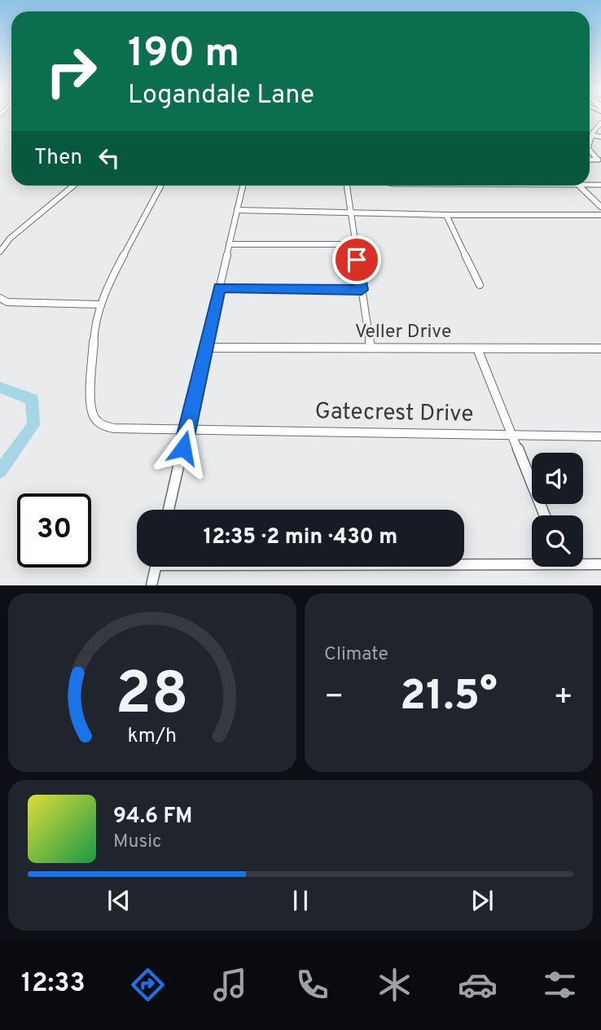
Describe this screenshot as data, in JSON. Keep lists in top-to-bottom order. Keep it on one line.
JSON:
{"streets":{"street":["Veller Drive","Gatecrest Drive"]},"page":{"turn":["190 m","Logandale Lane"],"then":"Then","limit":"30","trip":"12:35 · 2 min · 430 m","tile":"Climate","heat":["−","21.5°","+"],"song":["94.6 FM","Music"],"tabs":"12:33","gauge":["28","km/h"]}}
